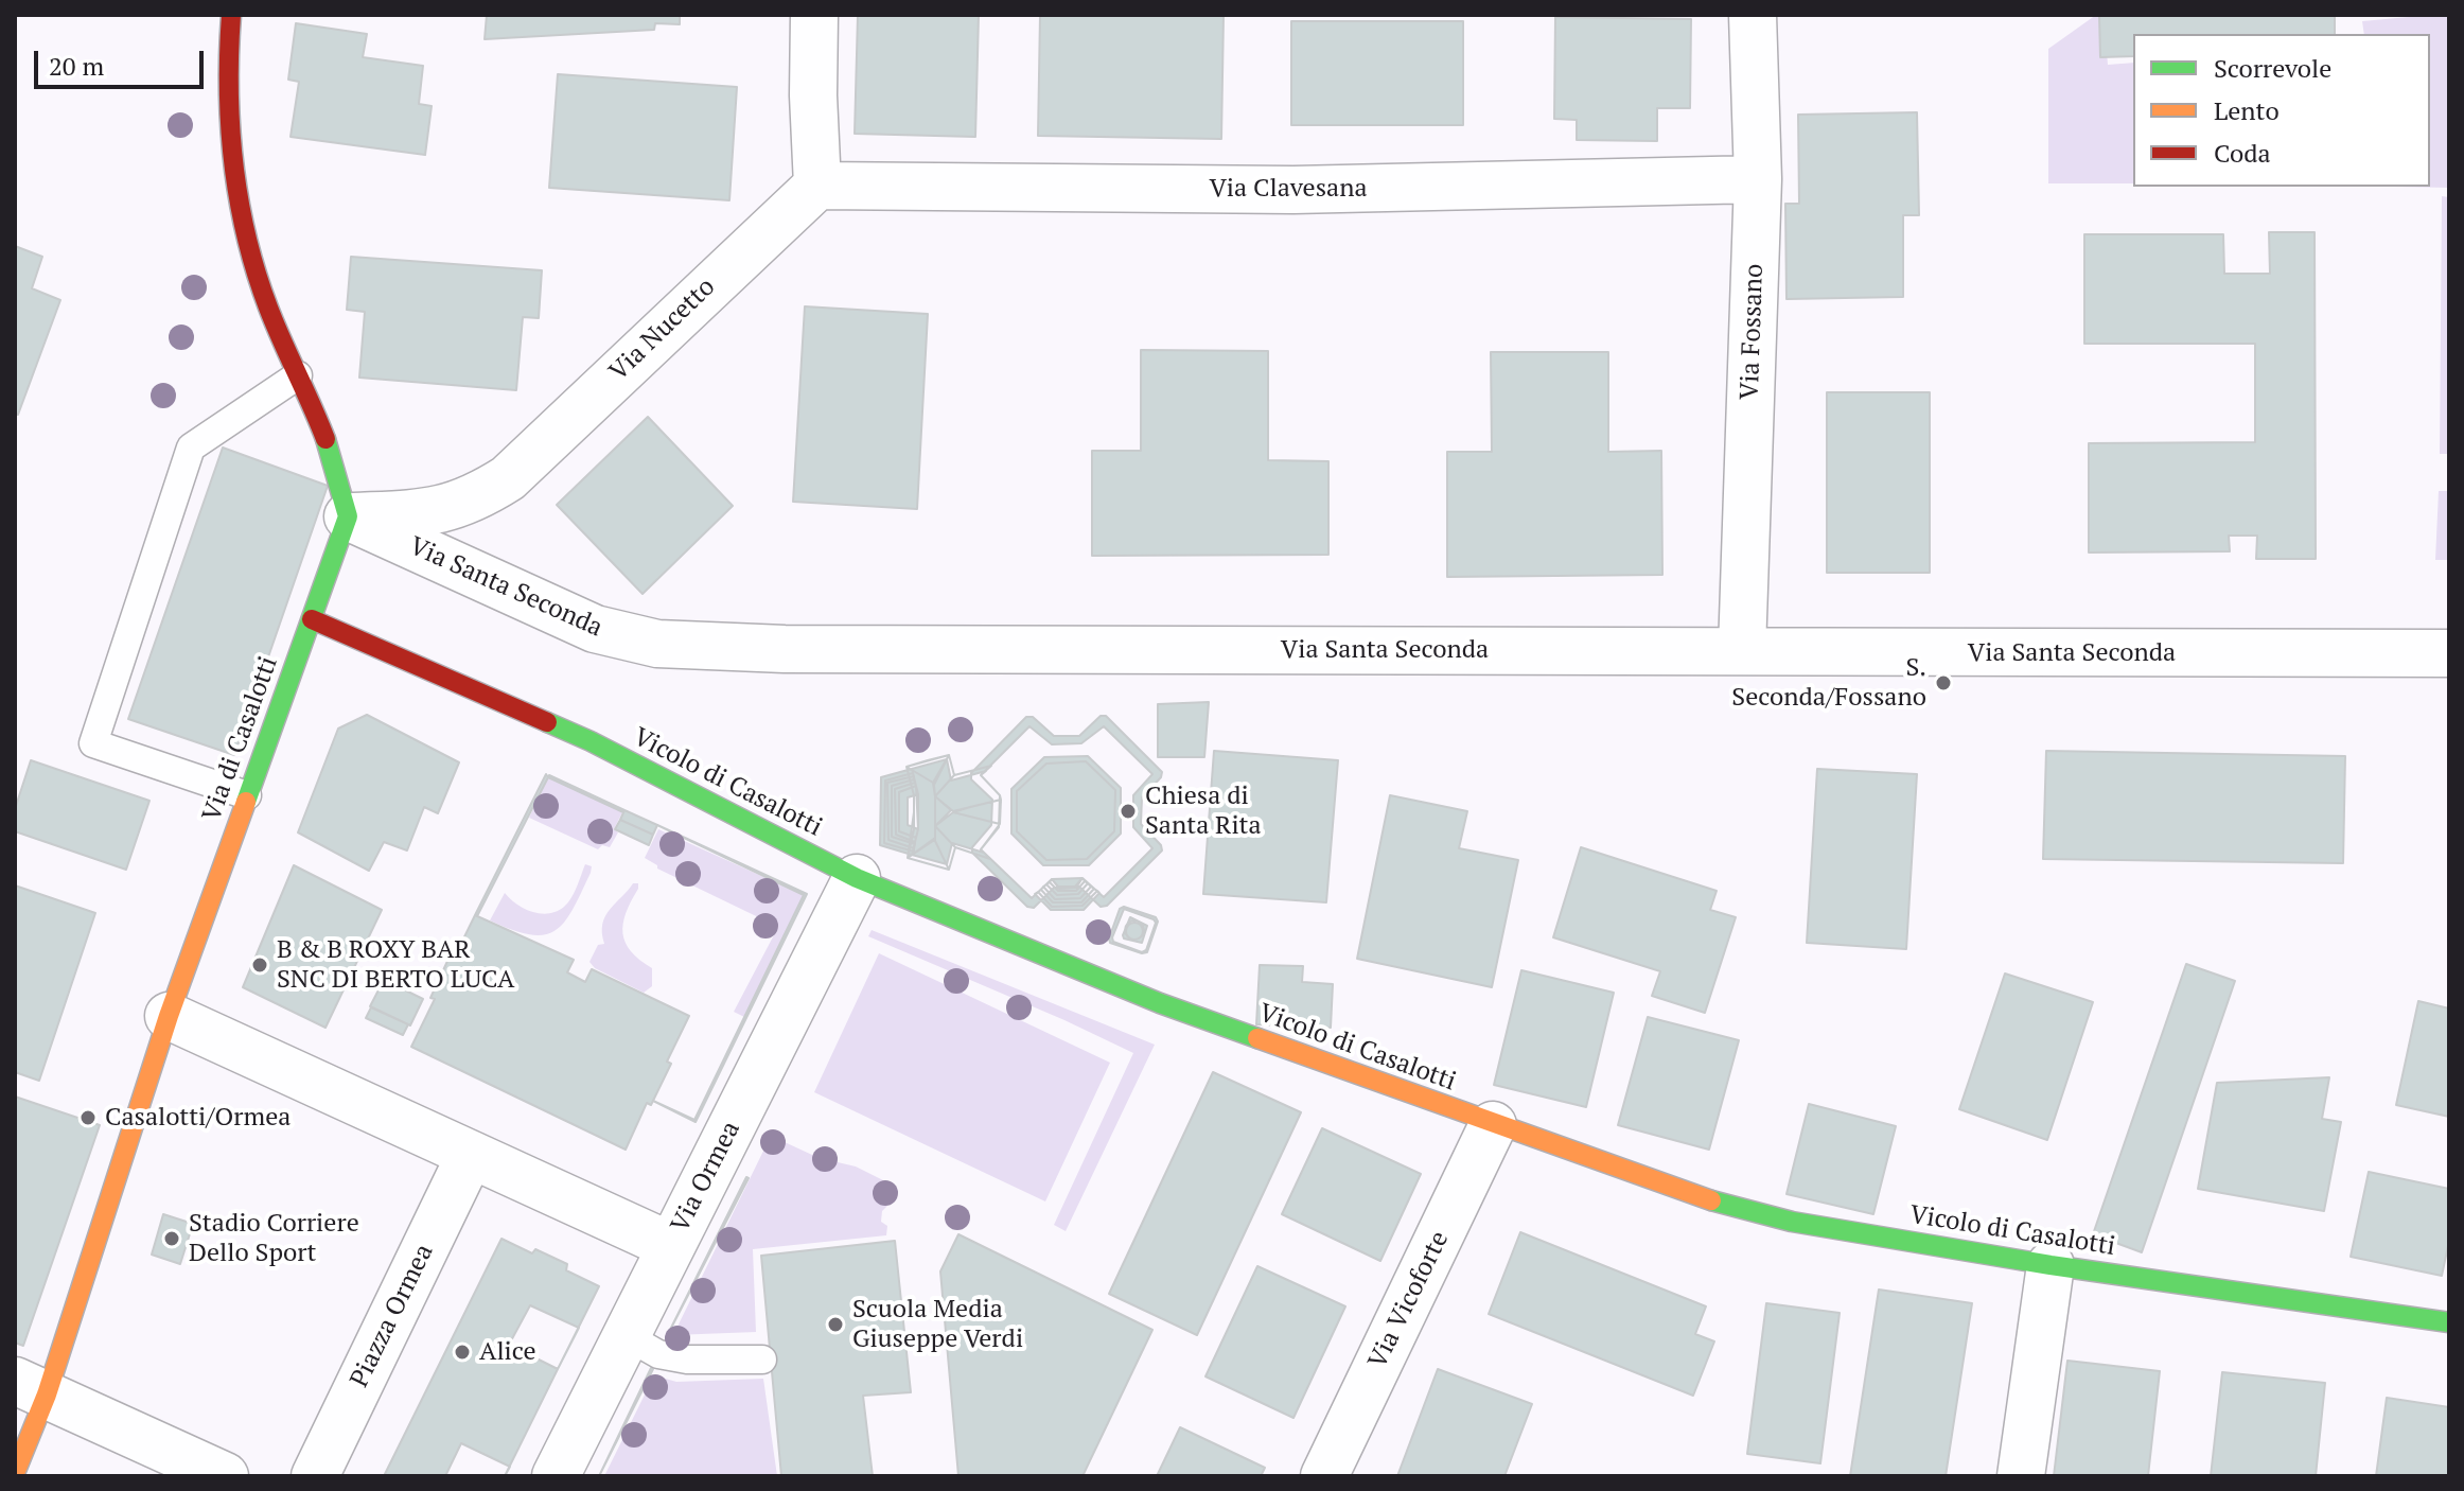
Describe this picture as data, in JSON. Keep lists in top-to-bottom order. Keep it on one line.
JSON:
{"streets":{"street":["Via Clavesana","Via Nucetto","Via Fossano","Via Santa Seconda","Via di Casalotti","Vicolo di Casalotti","Via Ormea","Via Vicoforte","Piazza Ormea"]},"crossings":[["Via Clavesana","Via Nucetto"],["Via Clavesana","Via Fossano"],["Via Nucetto","Via Santa Seconda"],["Via Nucetto","Via di Casalotti"],["Via Fossano","Via Santa Seconda"],["Via Santa Seconda","Via di Casalotti"],["Via di Casalotti","Vicolo di Casalotti"],["Vicolo di Casalotti","Via Ormea"],["Vicolo di Casalotti","Via Vicoforte"]],"places":["S. Seconda/Fossano","Chiesa di Santa Rita","B & B ROXY BAR SNC DI BERTO LUCA","Casalotti/Ormea","Stadio Corriere Dello Sport","Scuola Media Giuseppe Verdi","Alice"],"legend":["Scorrevole","Lento","Coda"],"scale_bar":"20 m"}
